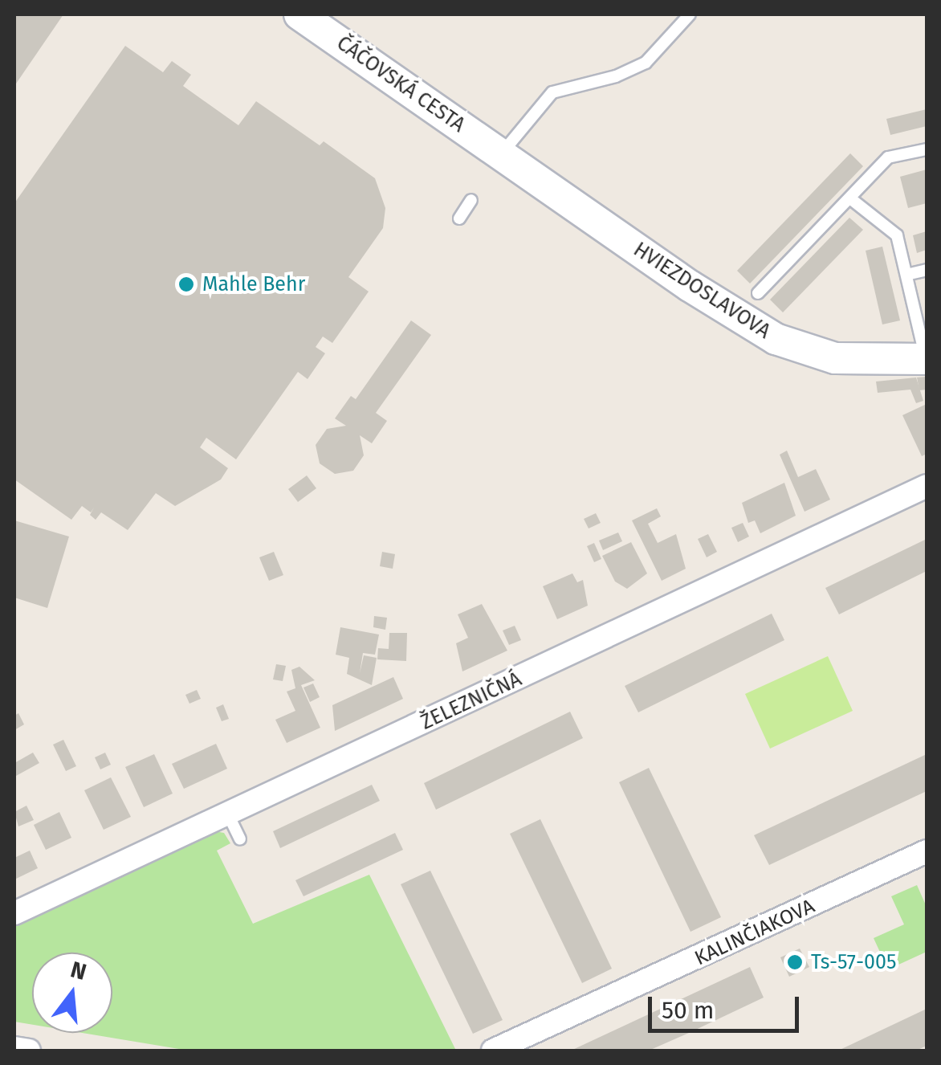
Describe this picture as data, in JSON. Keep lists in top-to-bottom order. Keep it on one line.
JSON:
{"streets":{"main road":["ČÁČOVSKÁ CESTA","HVIEZDOSLAVOVA"],"street":["ŽELEZNIČNÁ","KALINČIAKOVA"]},"crossings":[["ČÁČOVSKÁ CESTA","HVIEZDOSLAVOVA"]],"places":["Mahle Behr","Ts-57-005"],"scale_bar":"50 m","north":"top"}
